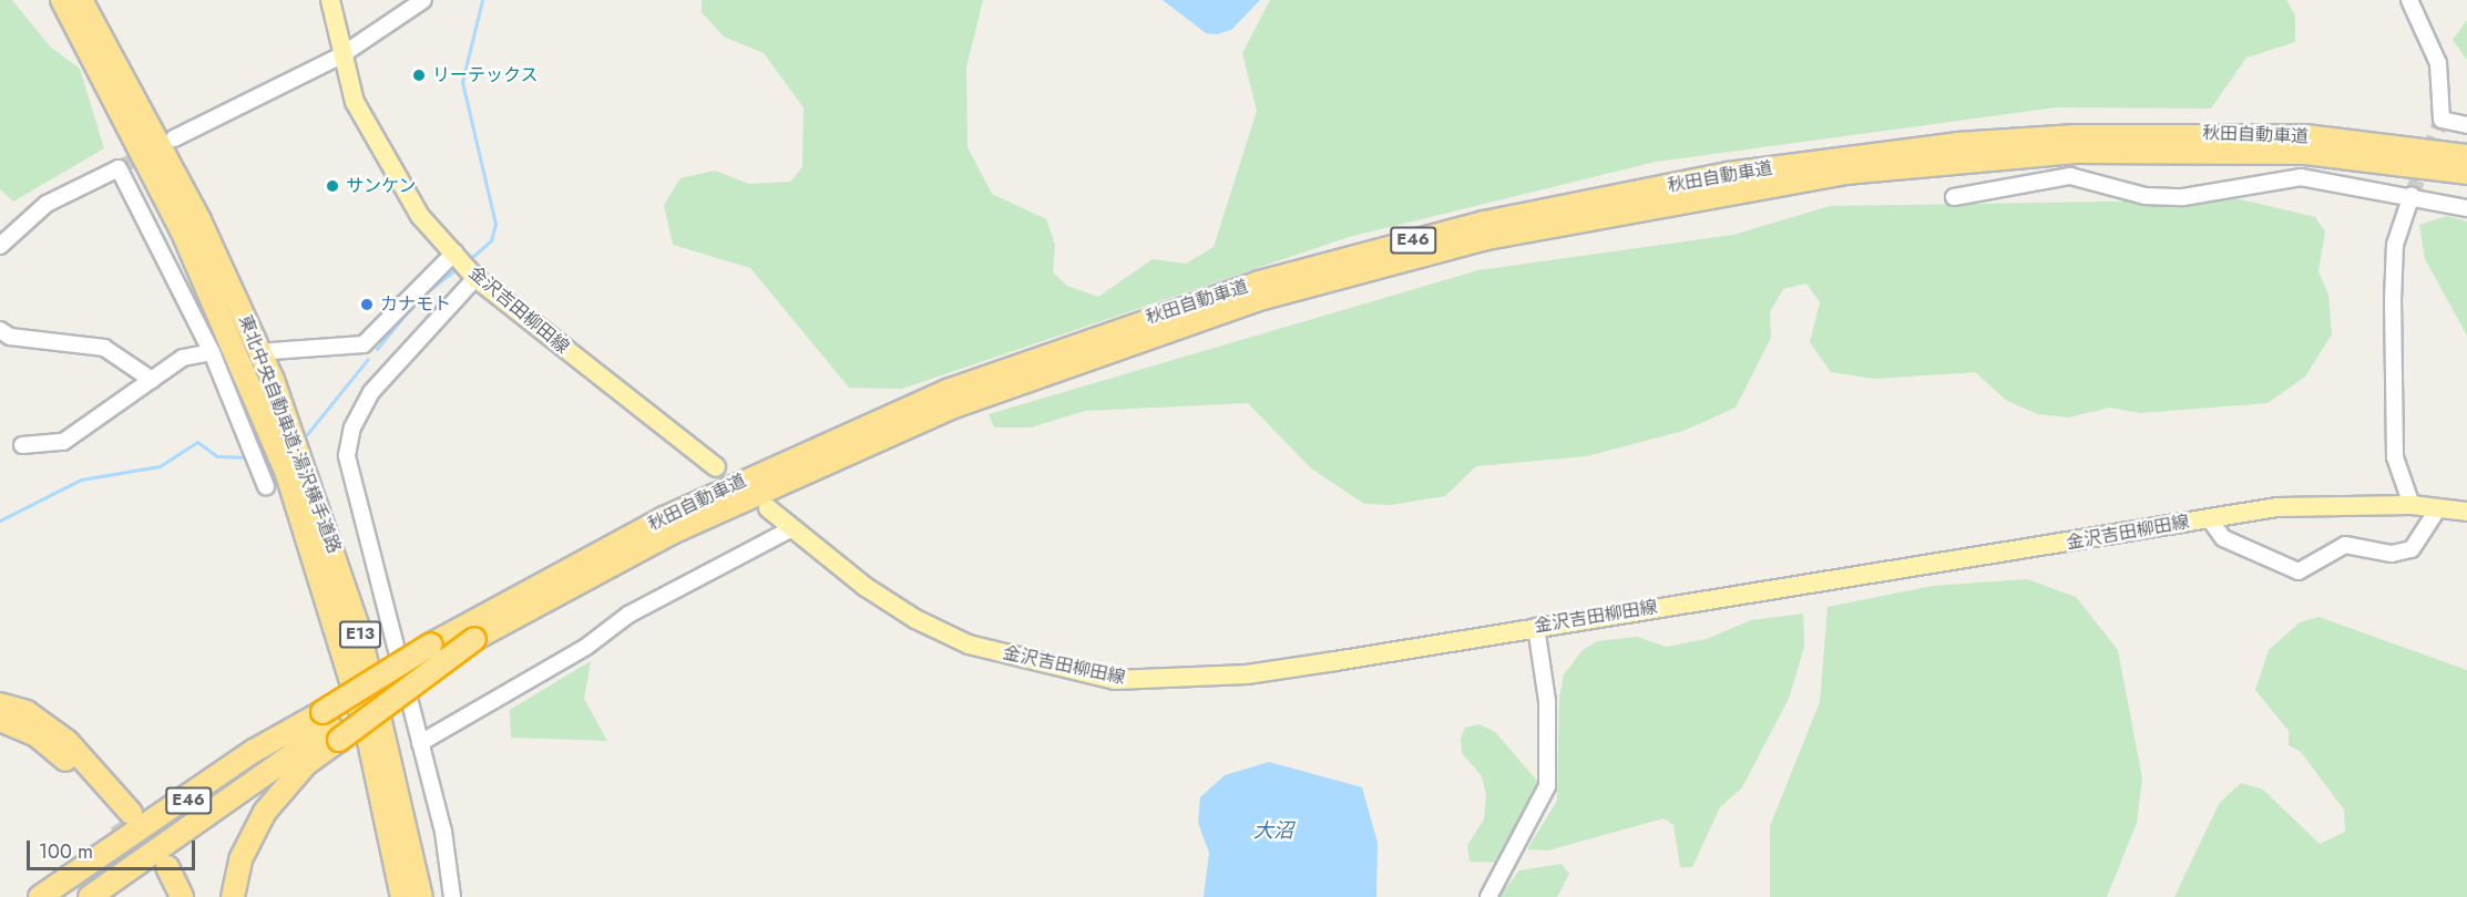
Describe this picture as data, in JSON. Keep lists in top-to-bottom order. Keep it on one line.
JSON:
{"streets":{"highway":["秋田自動車道","E46","東北中央自動車道;湯沢横手道路","E13"],"main road":["金沢吉田柳田線"]},"water":["大沼"],"places":["リーテックス","サンケン","カナモト"],"scale_bar":"100 m"}
